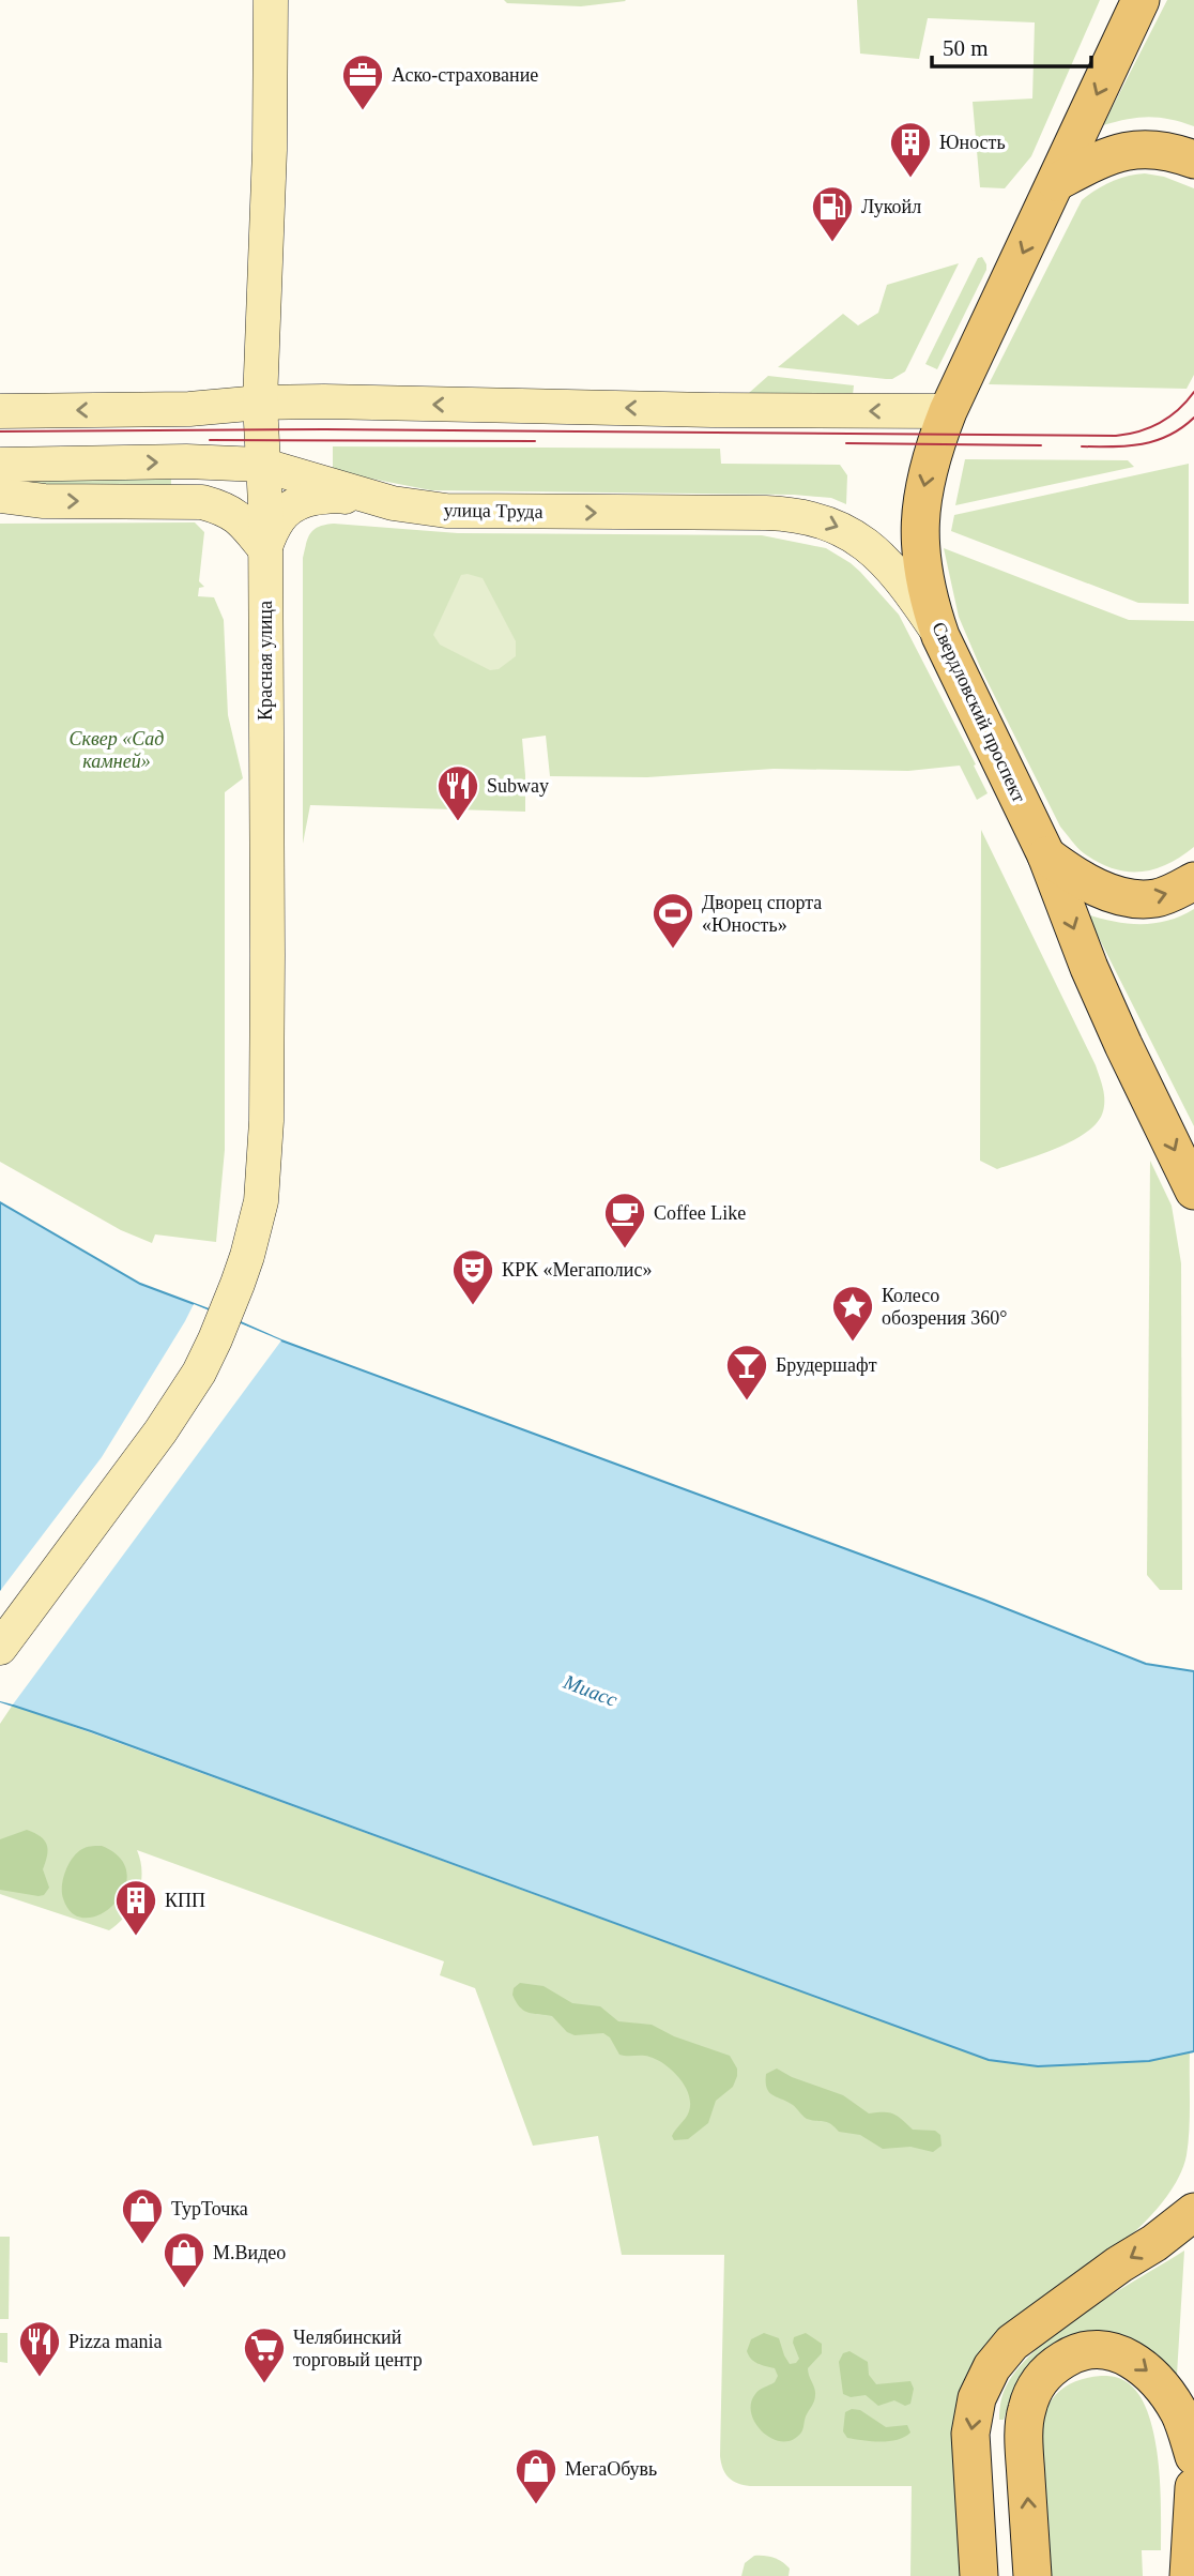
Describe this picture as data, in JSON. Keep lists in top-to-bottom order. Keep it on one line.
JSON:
{"streets":{"main road":["улица Труда","Красная улица","Свердловский проспект"]},"crossings":[["улица Труда","Красная улица"],["улица Труда","Свердловский проспект"]],"one_way":["Свердловский проспект"],"water":["Миасс"],"parks":["Сквер «Сад камней»"],"places":{"office":["Аско-страхование"],"building":["Юность","КПП"],"fuel station":["Лукойл"],"restaurant":["Subway","Pizza mania"],"sports":["Дворец спорта «Юность»"],"cafe":["Coffee Like"],"theatre":["КРК «Мегаполис»"],"place":["Колесо обозрения 360°"],"bar":["Брудершафт"],"shop":["ТурТочка","М.Видео","МегаОбувь"],"supermarket":["Челябинский торговый центр"]},"scale_bar":"50 m"}
